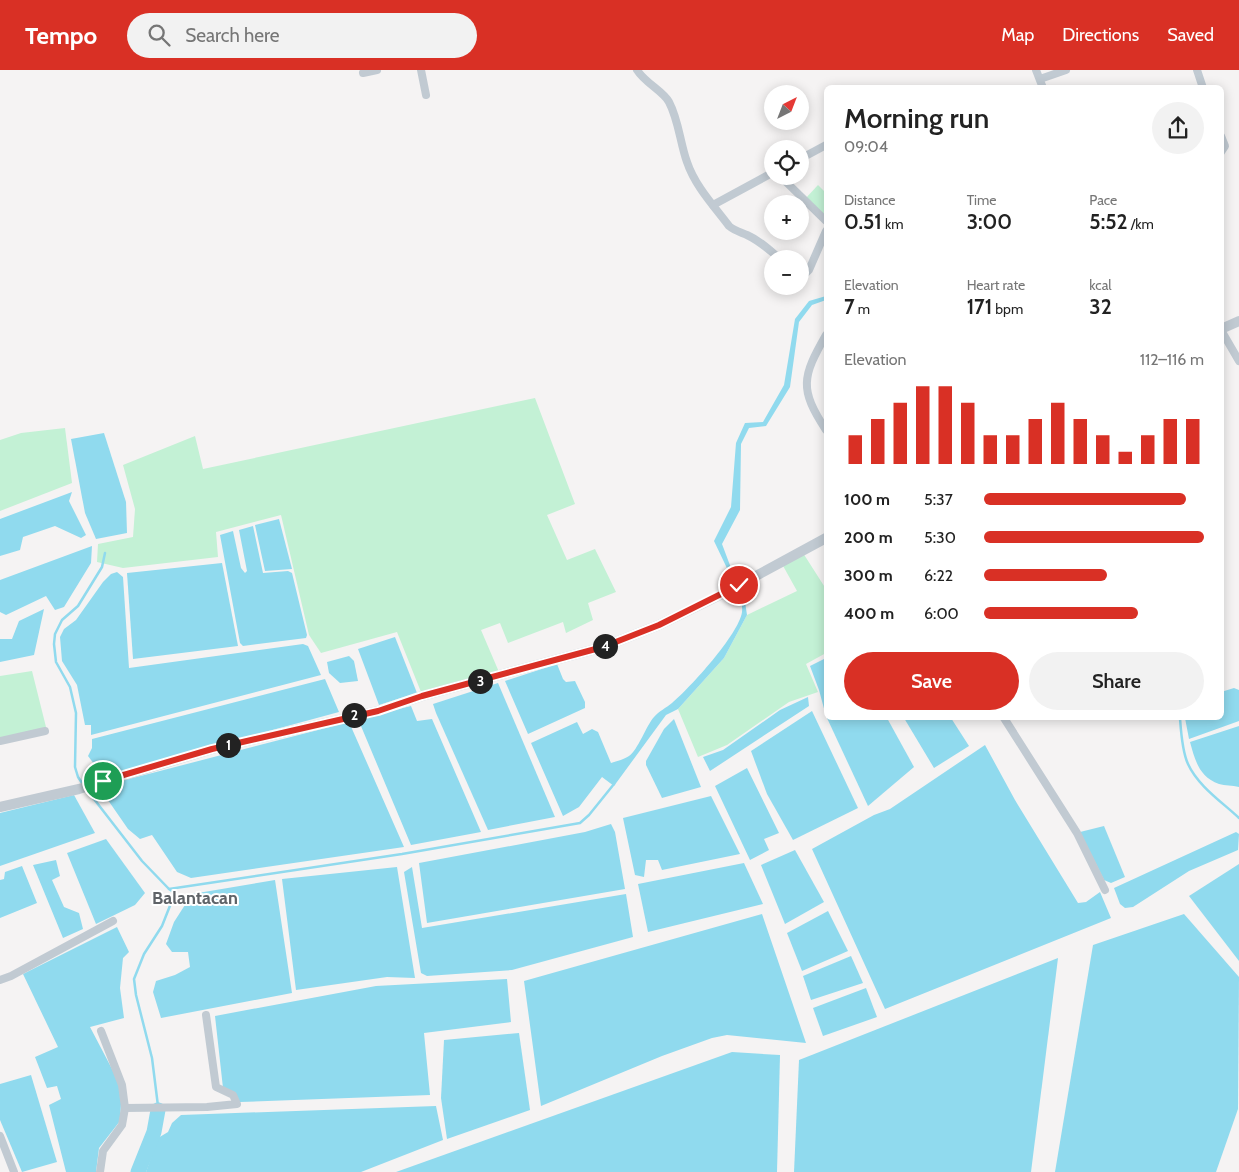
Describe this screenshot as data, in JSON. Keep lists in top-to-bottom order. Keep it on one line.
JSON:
{"districts":["Balantacan"],"north":"top right","page":{"header":"Tempo","search":"Search here","nav":["Map","Directions","Saved"],"map_buttons":["+","−"],"heading":["Morning run","09:04"],"stats":[["Distance","0.51 km"],["Time","3:00"],["Pace","5:52 /km"],["Elevation","7 m"],["Heart rate","171 bpm"],["kcal","32"]],"chart":["Elevation","112–116 m"],"list":[{"name":"100 m","note":"5:37"},{"name":"200 m","note":"5:30"},{"name":"300 m","note":"6:22"},{"name":"400 m","note":"6:00"}],"pins":["4","3","2","1"],"buttons":["Save","Share"]}}
